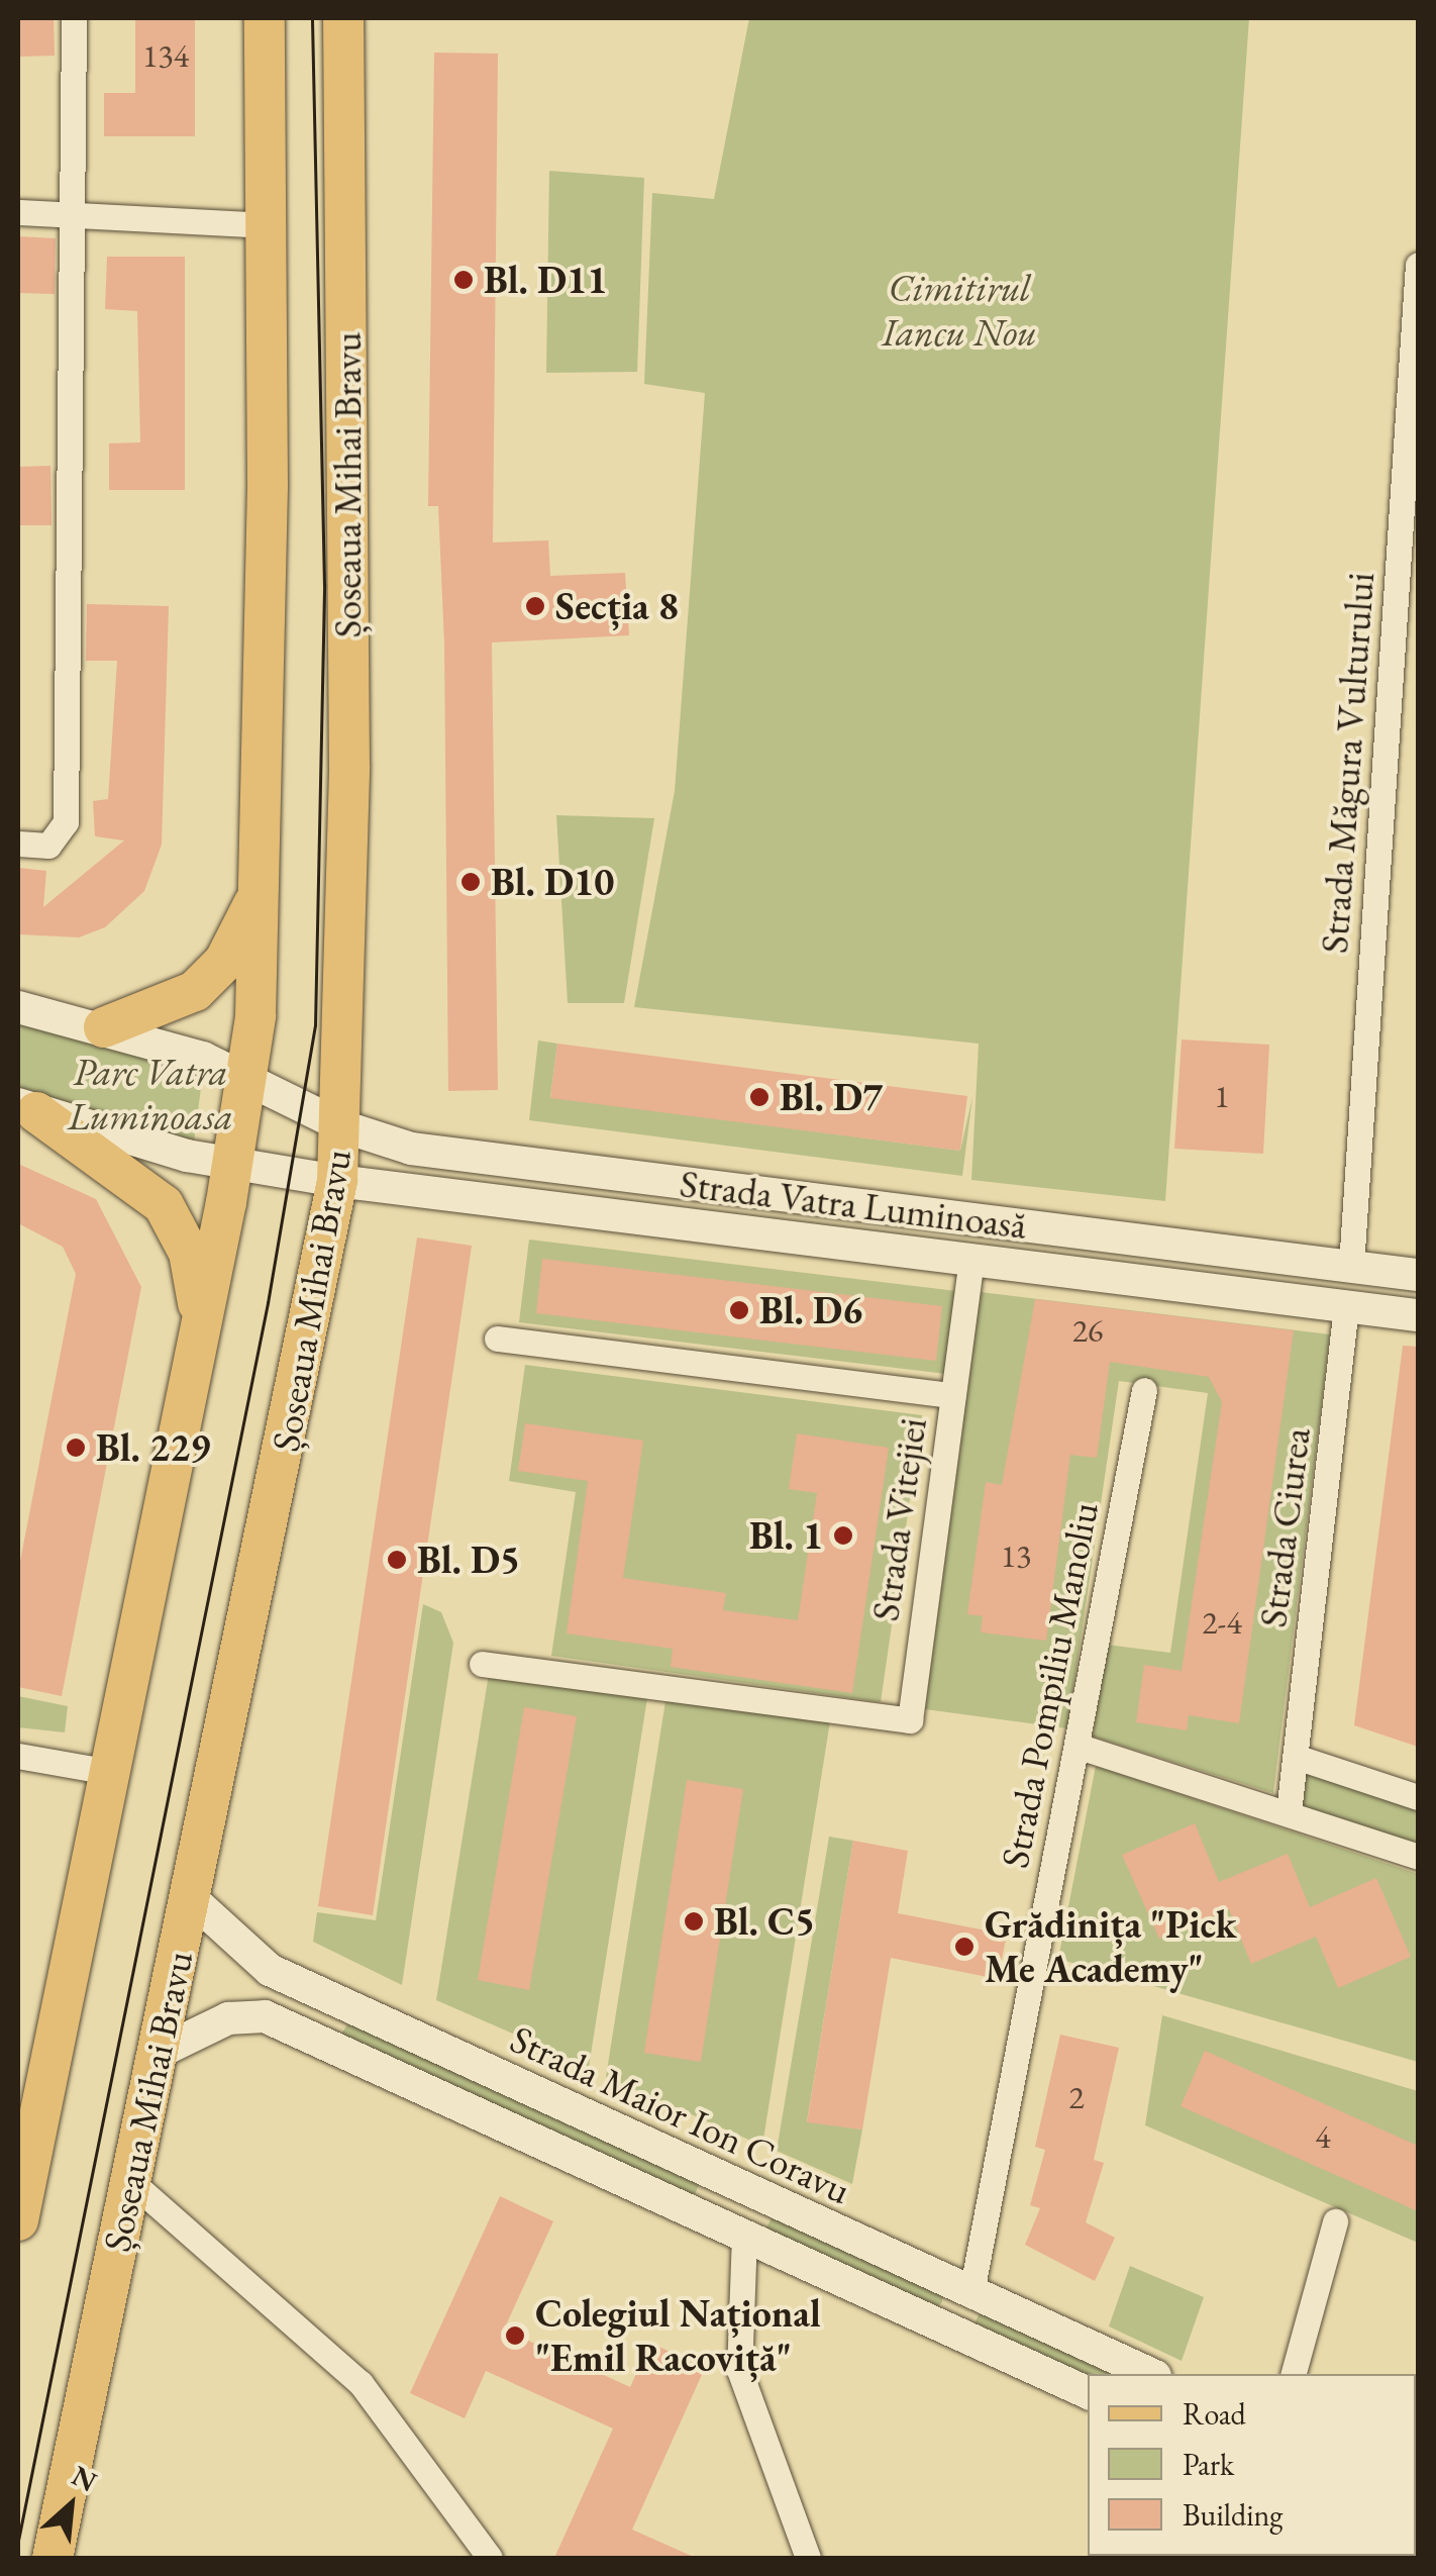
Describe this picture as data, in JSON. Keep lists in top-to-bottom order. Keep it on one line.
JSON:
{"streets":{"main road":["Șoseaua Mihai Bravu"],"street":["Strada Măgura Vulturului","Strada Vatra Luminoasă","Strada Vitejiei","Strada Ciurea","Strada Pompiliu Manoliu","Strada Maior Ion Coravu"]},"crossings":[["Șoseaua Mihai Bravu","Strada Vatra Luminoasă"],["Șoseaua Mihai Bravu","Strada Maior Ion Coravu"],["Strada Măgura Vulturului","Strada Vatra Luminoasă"],["Strada Vatra Luminoasă","Strada Vitejiei"],["Strada Vatra Luminoasă","Strada Ciurea"],["Strada Pompiliu Manoliu","Strada Maior Ion Coravu"]],"parks":["Cimitirul Iancu Nou","Parc Vatra Luminoasa"],"places":["Bl. D11","Secția 8","Bl. D10","Bl. D7","Bl. D6","Bl. 229","Bl. 1","Bl. D5","Bl. C5","Grădinița \"Pick Me Academy\"","Colegiul Național \"Emil Racoviță\""],"house_numbers":["134","1","26","13","2-4","2","4"],"legend":["Road","Park","Building"],"north":"top right"}
